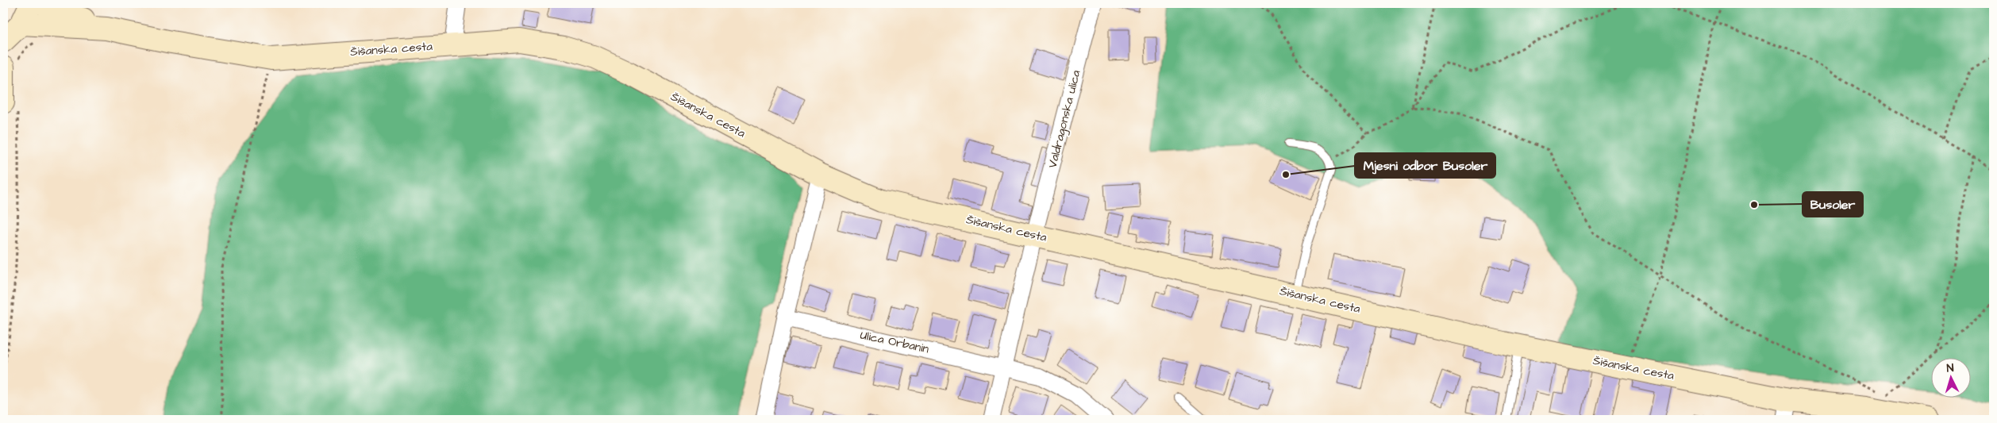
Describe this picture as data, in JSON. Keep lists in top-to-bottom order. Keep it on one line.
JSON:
{"streets":{"main road":["Šišanska cesta"],"street":["Valdragonska ulica","Ulica Orbanin"]},"crossings":[["Šišanska cesta","Valdragonska ulica"]],"places":["Mjesni odbor Busoler","Busoler"],"north":"top"}
